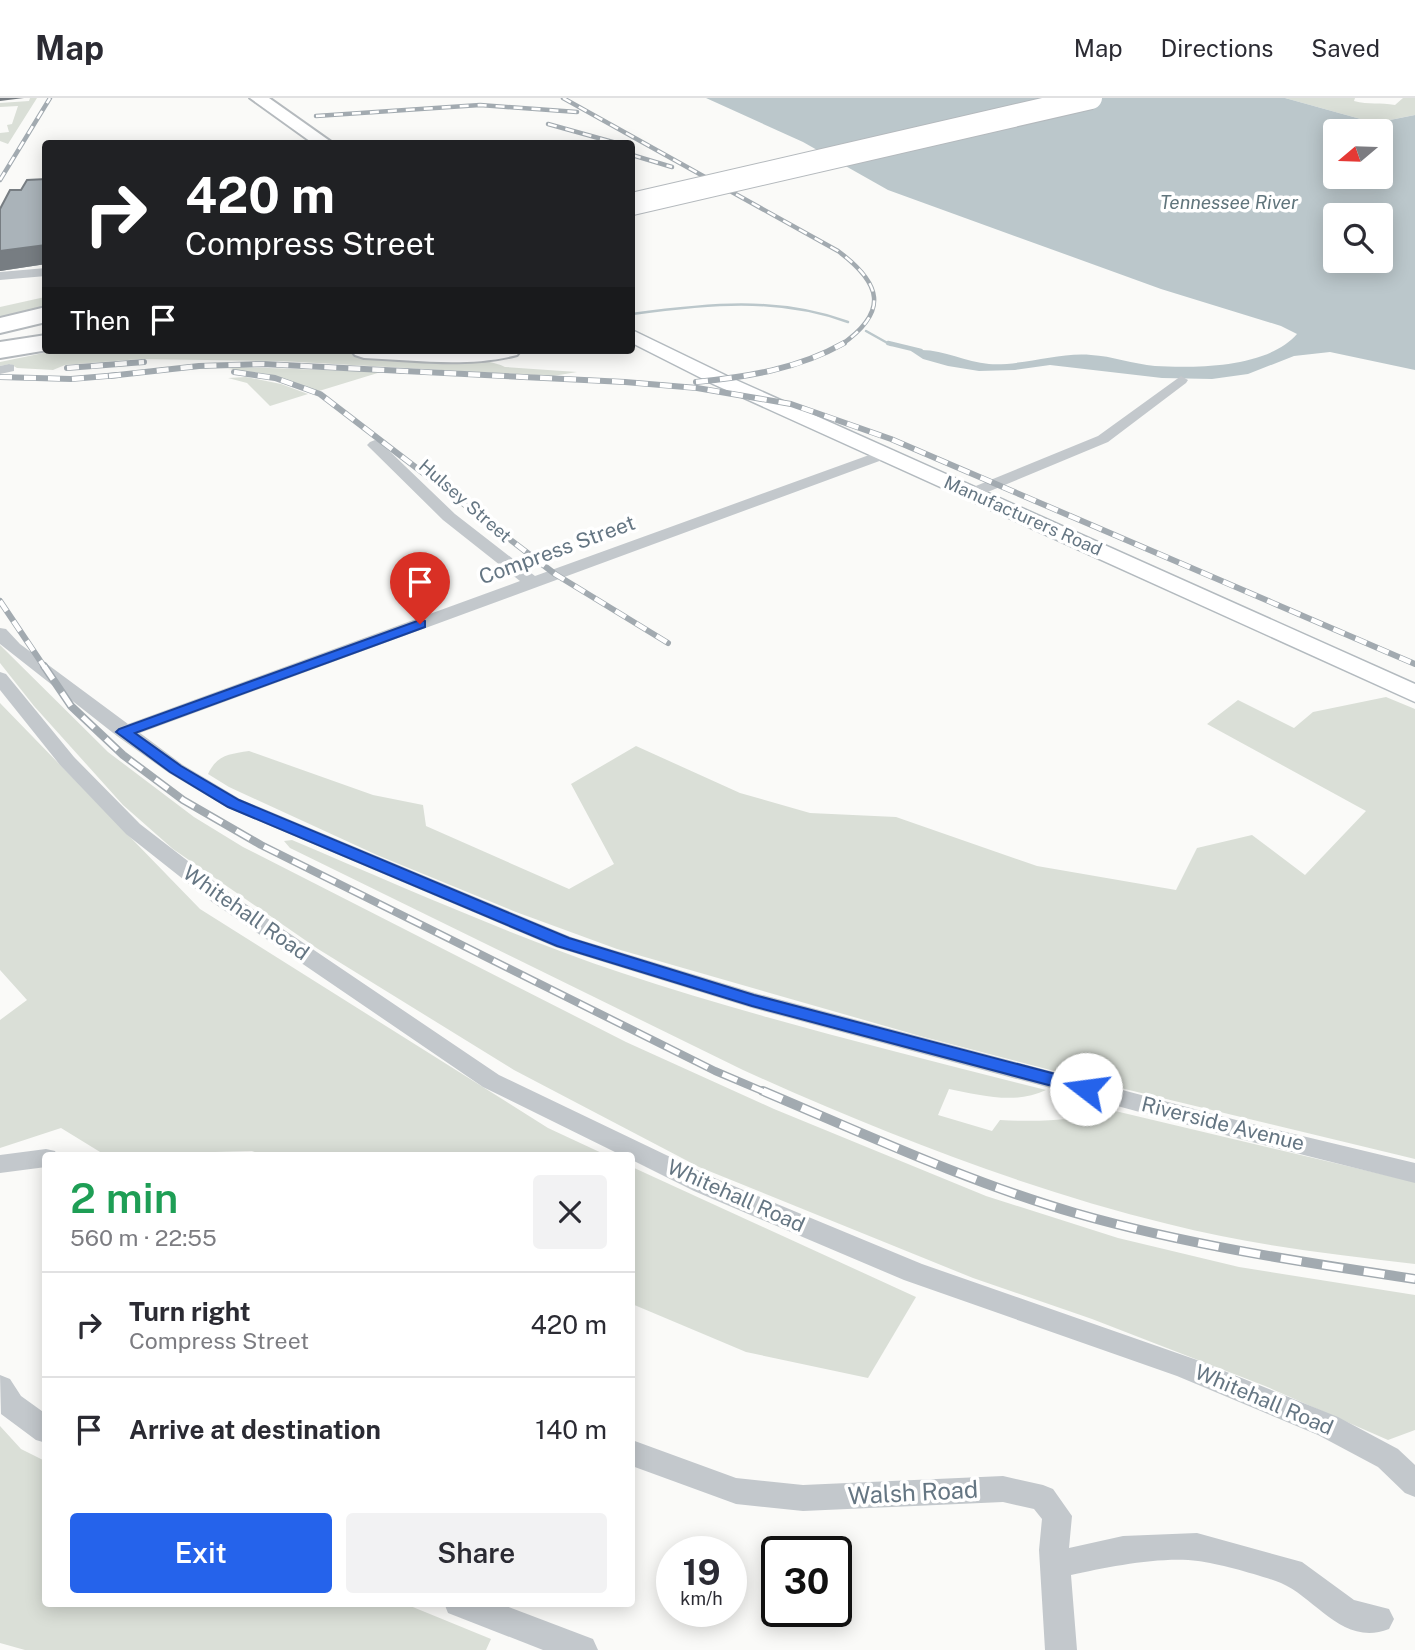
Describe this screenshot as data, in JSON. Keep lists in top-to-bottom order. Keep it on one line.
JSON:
{"streets":{"main road":["Manufacturers Road"],"street":["Hulsey Street","Compress Street","Whitehall Road","Riverside Avenue","Walsh Road"]},"crossings":[["Hulsey Street","Compress Street"],["Manufacturers Road","Compress Street"],["Compress Street","Riverside Avenue"]],"water":["Tennessee River"],"north":"left","page":{"header":"Map","nav":["Map","Directions","Saved"],"turn":["420 m","Compress Street"],"then":"Then","heading":["2 min","560 m · 22:55"],"list":[{"name":"Turn right","note":"Compress Street","value":"420 m"},{"name":"Arrive at destination","value":"140 m"}],"buttons":["Exit","Share"],"speed":"19 km/h","limit":"30"}}
